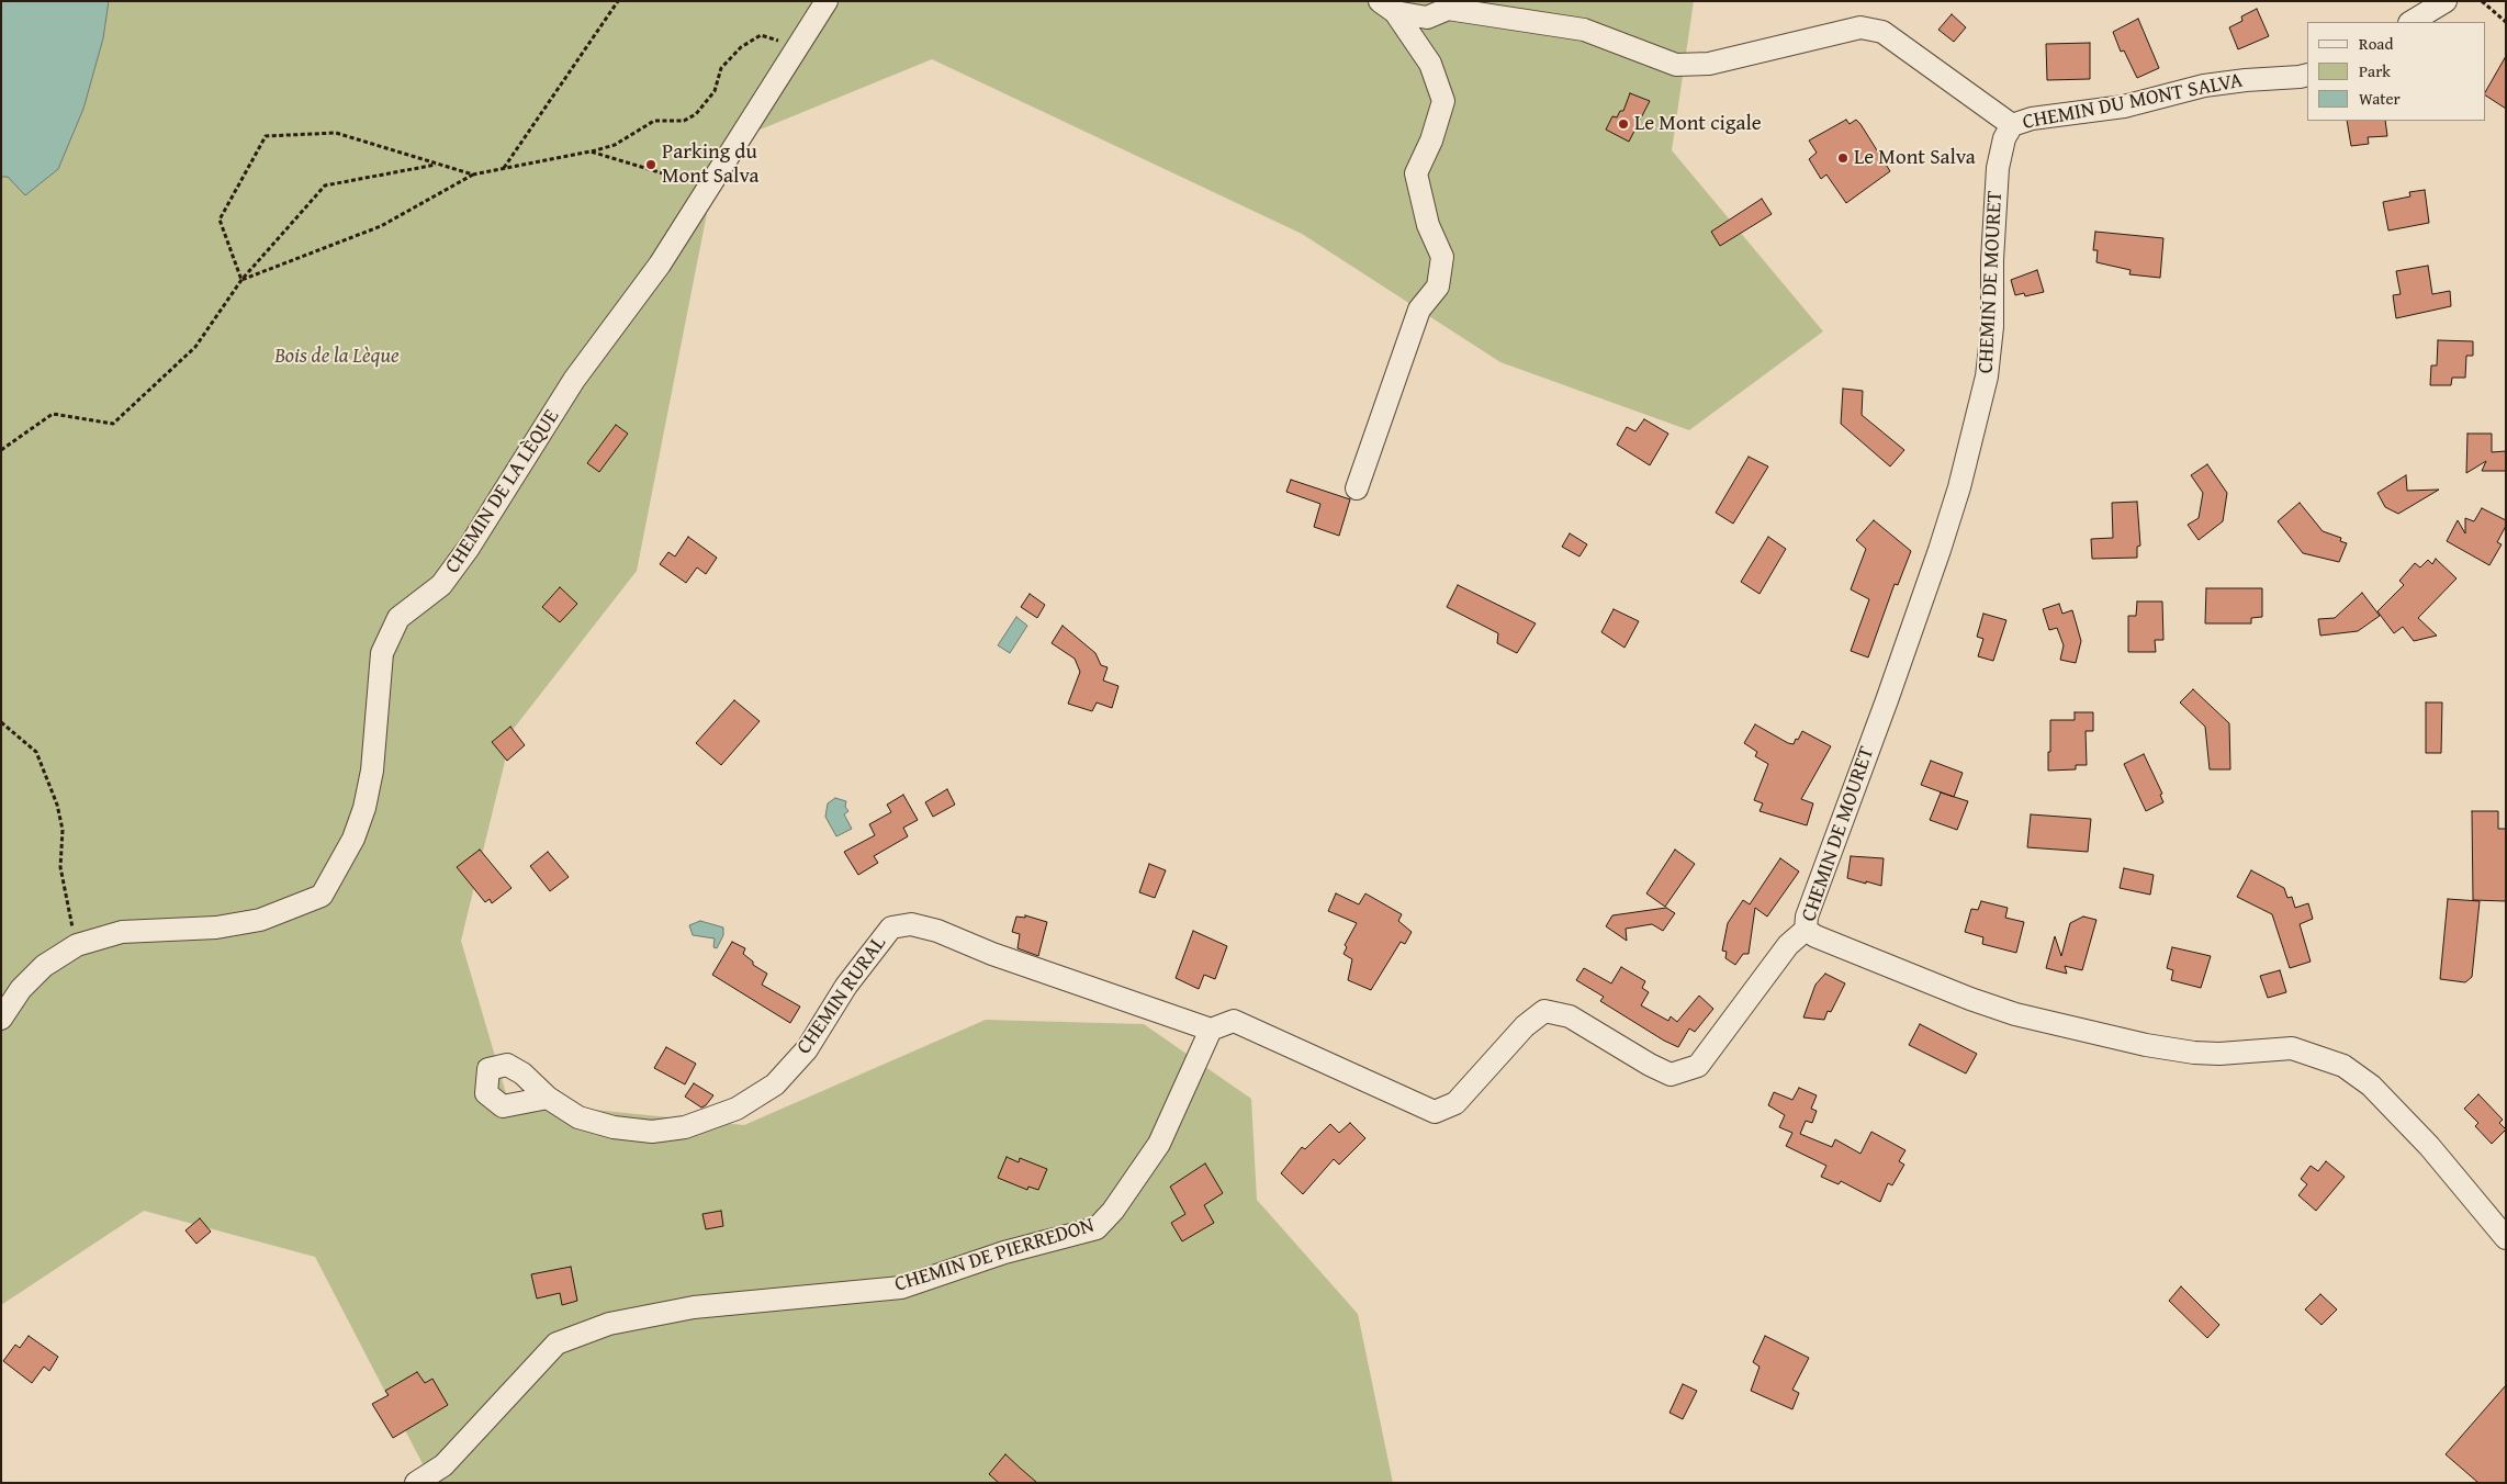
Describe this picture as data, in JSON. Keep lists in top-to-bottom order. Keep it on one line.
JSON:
{"streets":{"street":["CHEMIN DU MONT SALVA","CHEMIN DE MOURET","CHEMIN DE LA LÈQUE","CHEMIN RURAL","CHEMIN DE PIERREDON"]},"crossings":[["CHEMIN DU MONT SALVA","CHEMIN DE MOURET"],["CHEMIN RURAL","CHEMIN DE PIERREDON"]],"parks":["Bois de la Lèque"],"places":["Le Mont cigale","Le Mont Salva","Parking du Mont Salva"],"legend":["Road","Park","Water"]}
